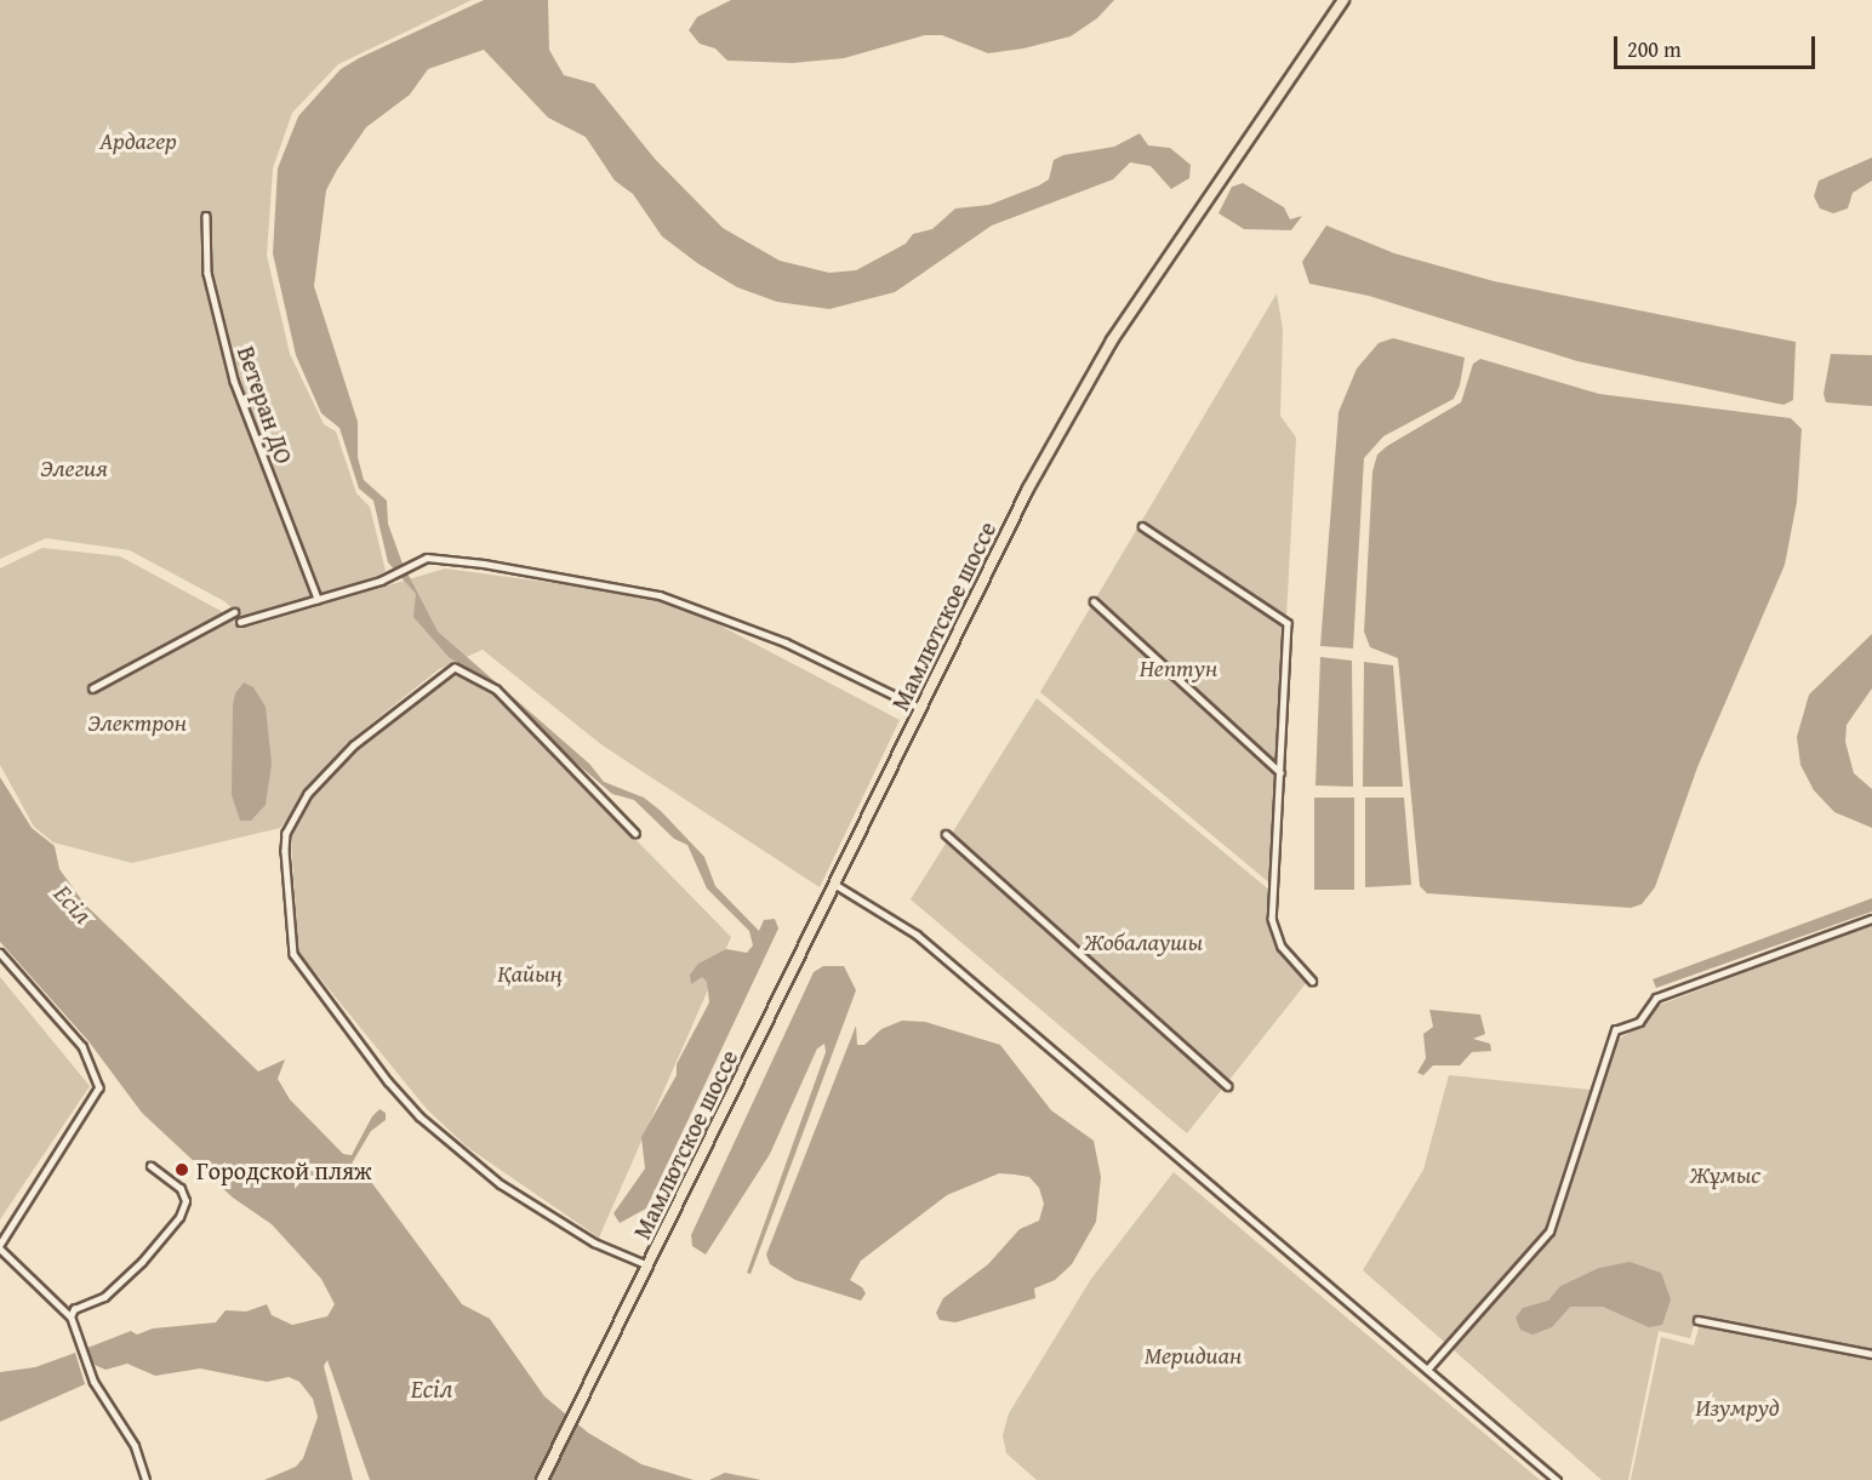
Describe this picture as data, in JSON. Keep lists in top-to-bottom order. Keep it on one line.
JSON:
{"streets":{"highway":["Мамлютское шоссе"],"street":["Ветеран ДО"]},"water":["Есіл"],"parks":["Ардагер","Элегия","Нептун","Электрон","Жобалаушы","Қайың","Жұмыс","Меридиан","Изумруд"],"places":["Городской пляж"],"scale_bar":"200 m"}
